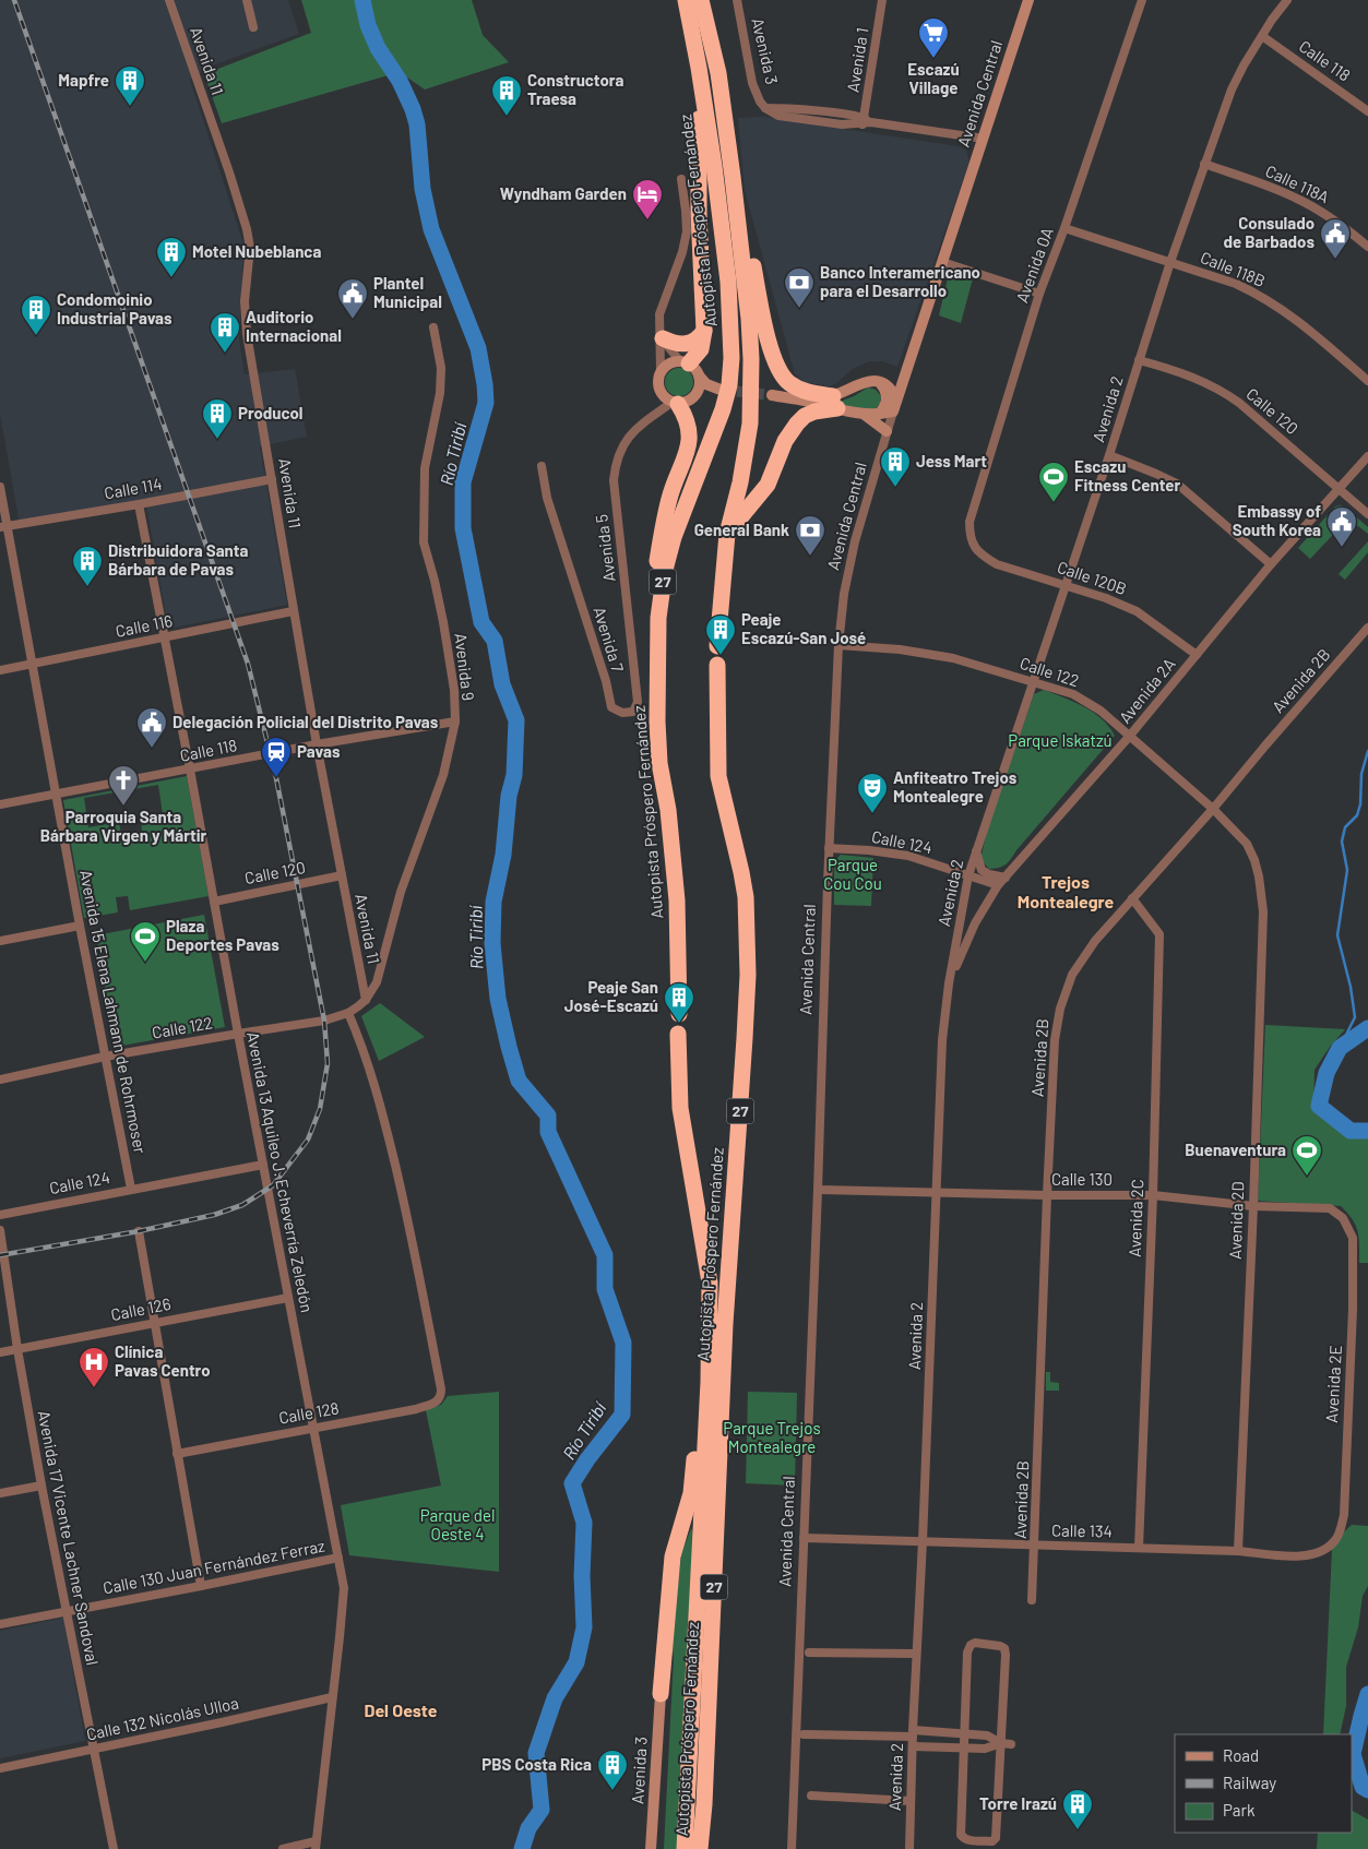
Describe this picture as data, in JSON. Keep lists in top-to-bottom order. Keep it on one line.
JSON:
{"streets":{"highway":["Autopista Próspero Fernández","27"],"street":["Avenida 3","Avenida 1","Avenida 11","Calle 118","Avenida Central","Calle 118A","Avenida 0A","Calle 118B","Avenida 2","Calle 120","Calle 114","Avenida 5","Calle 120B","Calle 116","Avenida 7","Avenida 9","Calle 122","Avenida 2B","Avenida 2A","Calle 124","Avenida 15 Elena Lahmann de Rohrmoser","Avenida 13 Aquileo J. Echeverría Zeledón","Calle 130","Avenida 2C","Avenida 2D","Calle 126","Avenida 2E","Calle 128","Calle 134","Avenida 17 Vicente Lachner Sandoval","Calle 130 Juan Fernández Ferraz","Calle 132 Nicolás Ulloa"]},"crossings":[["Avenida 3","Avenida 1"],["Avenida 11","Calle 118"],["Avenida 11","Calle 120"],["Avenida 11","Calle 114"],["Avenida 11","Calle 116"],["Avenida 11","Avenida 9"],["Avenida 11","Calle 122"],["Calle 118","Avenida 2"],["Calle 118","Avenida 9"],["Calle 118","Avenida 15 Elena Lahmann de Rohrmoser"],["Calle 118","Avenida 13 Aquileo J. Echeverría Zeledón"],["Avenida Central","Calle 122"],["Avenida Central","Calle 124"],["Avenida Central","Calle 130"],["Avenida Central","Calle 134"],["Calle 118A","Avenida 2"],["Avenida 0A","Calle 118B"],["Avenida 0A","Calle 120B"],["Calle 118B","Avenida 2"],["Avenida 2","Calle 120"],["Avenida 2","Calle 120B"],["Avenida 2","Calle 122"],["Avenida 2","Avenida 2A"],["Avenida 2","Calle 124"],["Avenida 2","Calle 130"],["Avenida 2","Calle 134"],["Calle 120","Avenida 2A"],["Calle 120","Avenida 13 Aquileo J. Echeverría Zeledón"],["Calle 114","Avenida 15 Elena Lahmann de Rohrmoser"],["Calle 114","Avenida 13 Aquileo J. Echeverría Zeledón"],["Avenida 5","Avenida 7"],["Calle 120B","Avenida 2A"],["Calle 116","Avenida 15 Elena Lahmann de Rohrmoser"],["Calle 116","Avenida 13 Aquileo J. Echeverría Zeledón"],["Avenida 9","Calle 122"],["Calle 122","Avenida 2B"],["Calle 122","Avenida 2A"],["Calle 122","Avenida 15 Elena Lahmann de Rohrmoser"],["Calle 122","Avenida 13 Aquileo J. Echeverría Zeledón"],["Calle 122","Avenida 2D"],["Calle 122","Calle 128"],["Avenida 2B","Calle 130"],["Avenida 2B","Avenida 2C"],["Avenida 2B","Avenida 2D"],["Avenida 2B","Calle 134"],["Avenida 2A","Calle 124"],["Calle 124","Avenida 15 Elena Lahmann de Rohrmoser"],["Calle 124","Avenida 13 Aquileo J. Echeverría Zeledón"],["Avenida 13 Aquileo J. Echeverría Zeledón","Calle 126"],["Avenida 13 Aquileo J. Echeverría Zeledón","Calle 128"],["Avenida 13 Aquileo J. Echeverría Zeledón","Calle 130 Juan Fernández Ferraz"],["Avenida 13 Aquileo J. Echeverría Zeledón","Calle 132 Nicolás Ulloa"],["Calle 130","Avenida 2C"],["Calle 130","Avenida 2D"],["Calle 130","Avenida 2E"],["Avenida 2C","Calle 134"],["Avenida 2D","Calle 134"],["Calle 126","Avenida 17 Vicente Lachner Sandoval"],["Avenida 2E","Calle 134"],["Avenida 17 Vicente Lachner Sandoval","Calle 130 Juan Fernández Ferraz"],["Avenida 17 Vicente Lachner Sandoval","Calle 132 Nicolás Ulloa"]],"districts":["Trejos Montealegre","Del Oeste"],"water":["Río Tiribí"],"parks":["Parque Iskatzú","Parque Cou Cou","Parque Trejos Montealegre","Parque del Oeste 4"],"places":{"supermarket":["Escazú Village"],"building":["Mapfre","Constructora Traesa","Motel Nubeblanca","Condomoinio Industrial Pavas","Auditorio Internacional","Producol","Jess Mart","Distribuidora Santa Bárbara de Pavas","Peaje Escazú-San José","Peaje San José-Escazú","PBS Costa Rica","Torre Irazú"],"hotel":["Wyndham Garden"],"public building":["Consulado de Barbados","Plantel Municipal","Embassy of South Korea","Delegación Policial del Distrito Pavas"],"bank":["Banco Interamericano para el Desarrollo","General Bank"],"sports":["Escazu Fitness Center","Plaza Deportes Pavas","Buenaventura"],"station":["Pavas"],"church":["Parroquia Santa Bárbara Virgen y Mártir"],"theatre":["Anfiteatro Trejos Montealegre"],"hospital":["Clínica Pavas Centro"]},"legend":["Road","Railway","Park"]}
